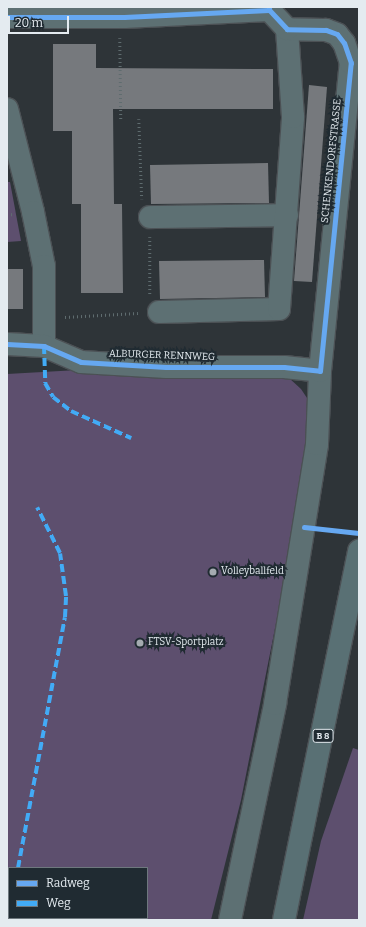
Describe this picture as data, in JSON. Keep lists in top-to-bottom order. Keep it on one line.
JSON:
{"streets":{"main road":["B 8"],"street":["SCHENKENDORFSTRASSE","ALBURGER RENNWEG"]},"crossings":[["SCHENKENDORFSTRASSE","ALBURGER RENNWEG"]],"places":["Volleyballfeld","FTSV-Sportplatz"],"legend":["Radweg","Weg"],"scale_bar":"20 m"}
